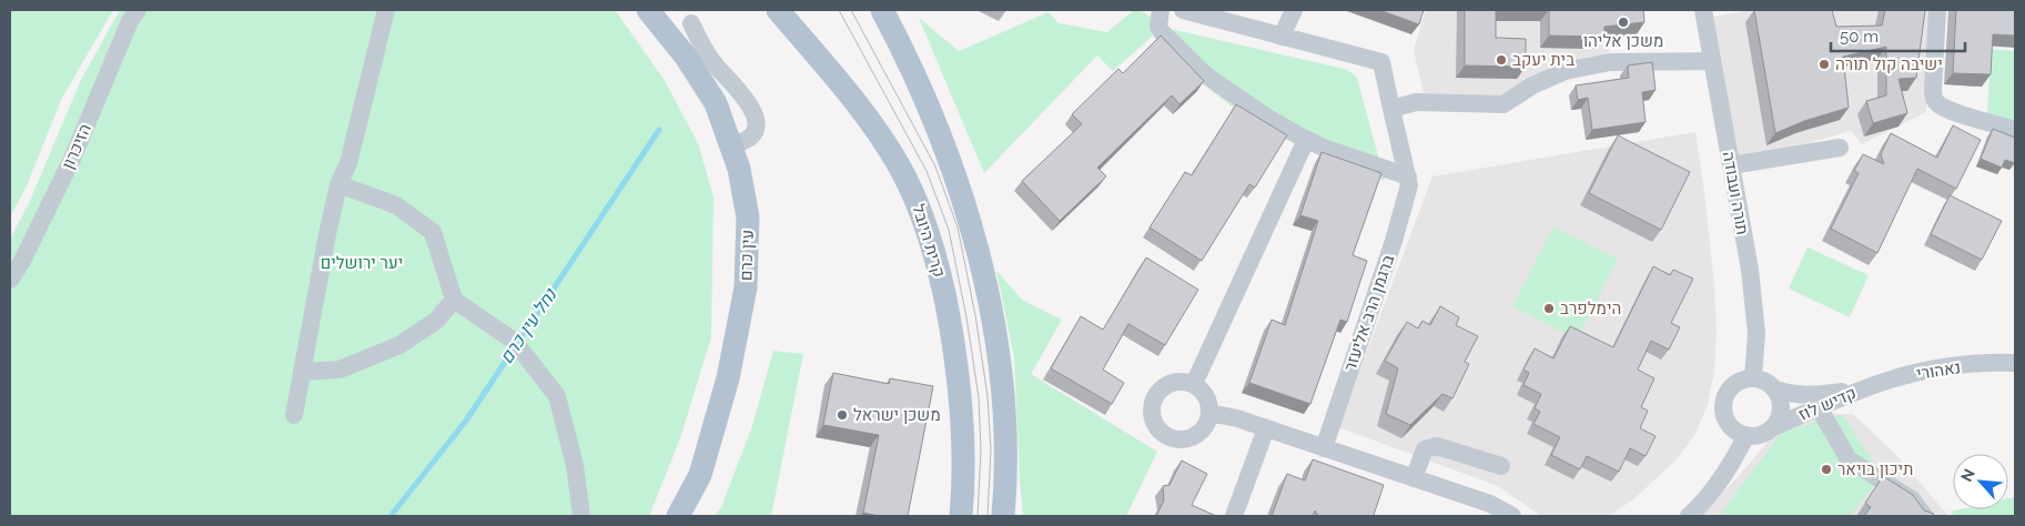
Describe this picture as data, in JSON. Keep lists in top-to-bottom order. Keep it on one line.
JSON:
{"streets":{"main road":["קרית היובל","עין כרם"],"street":["הזיכרון","תורה ועבודה","ברגמן הרב אליעזר","נאהורי","קדיש לוז"]},"crossings":[["תורה ועבודה","קדיש לוז"],["נאהורי","קדיש לוז"]],"water":["נחל עין כרם"],"parks":["יער ירושלים"],"places":["משכן אליהו","בית יעקב","ישיבה קול תורה","הימלפרב","משכן ישראל","תיכון בויאר"],"scale_bar":"50 m","north":"top left"}
